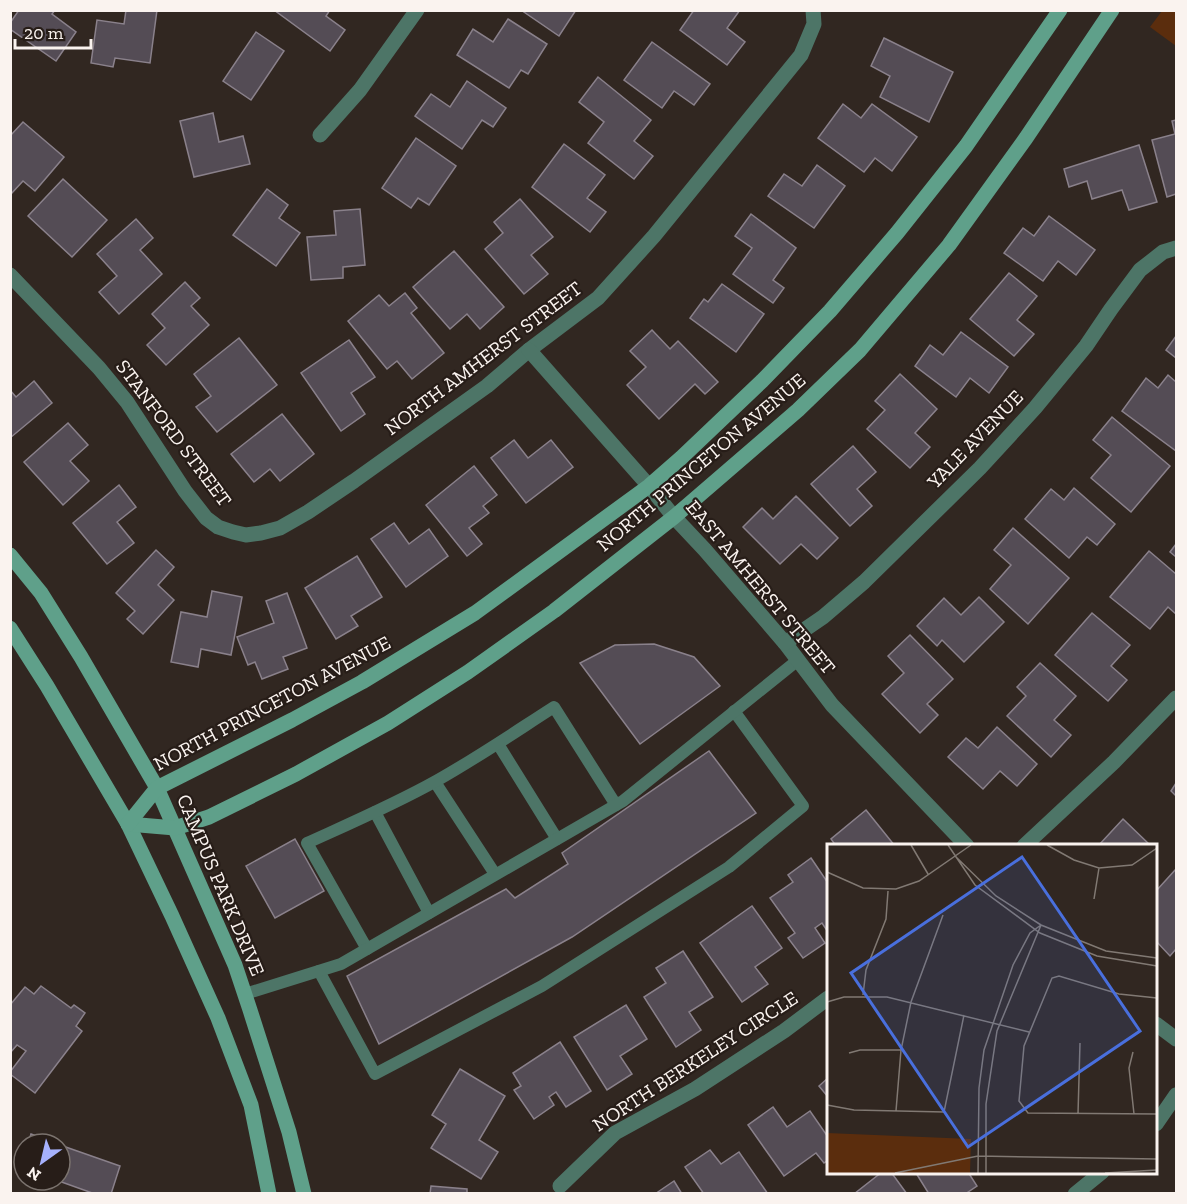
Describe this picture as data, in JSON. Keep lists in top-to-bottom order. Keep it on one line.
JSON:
{"streets":{"street":["NORTH AMHERST STREET","STANFORD STREET","YALE AVENUE","NORTH PRINCETON AVENUE","EAST AMHERST STREET","CAMPUS PARK DRIVE","NORTH BERKELEY CIRCLE"]},"crossings":[["NORTH AMHERST STREET","STANFORD STREET"],["NORTH AMHERST STREET","EAST AMHERST STREET"],["YALE AVENUE","EAST AMHERST STREET"],["NORTH PRINCETON AVENUE","EAST AMHERST STREET"],["NORTH PRINCETON AVENUE","CAMPUS PARK DRIVE"]],"scale_bar":"20 m","north":"bottom left"}
